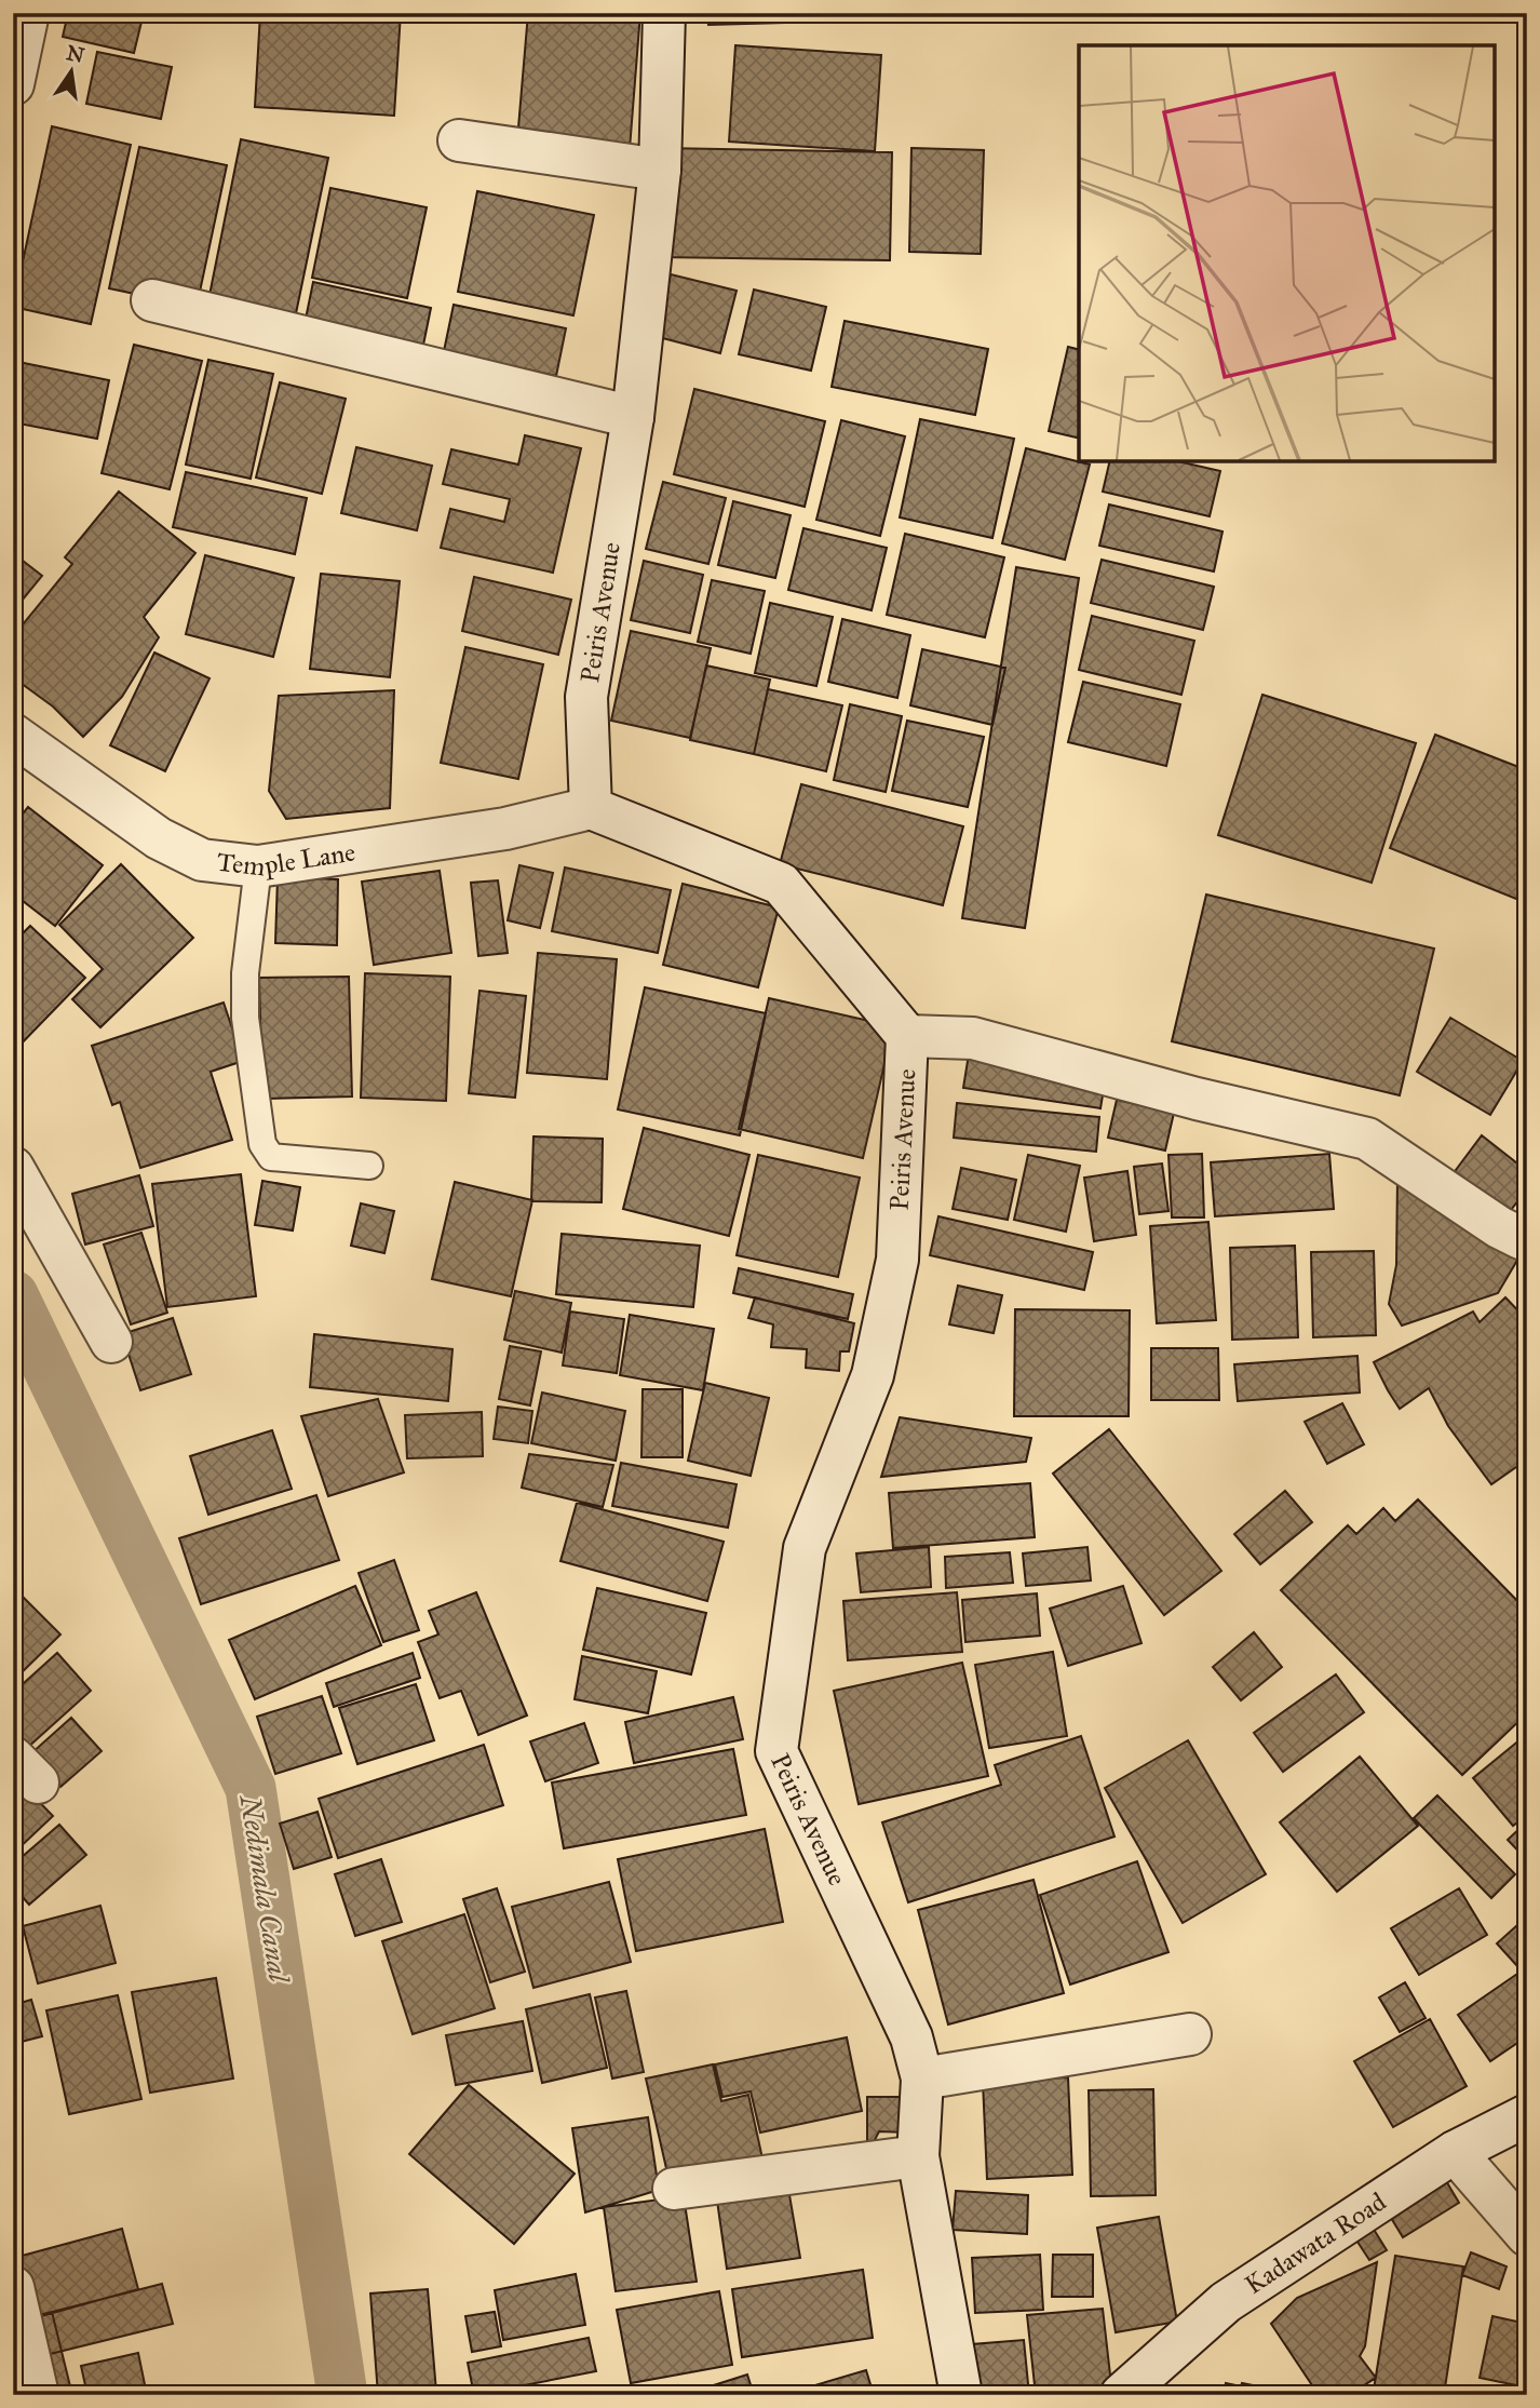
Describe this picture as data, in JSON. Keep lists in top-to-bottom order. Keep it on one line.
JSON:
{"streets":{"street":["Peiris Avenue","Temple Lane","Kadawata Road"]},"crossings":[["Peiris Avenue","Temple Lane"]],"water":["Nedimala Canal"],"north":"top"}
